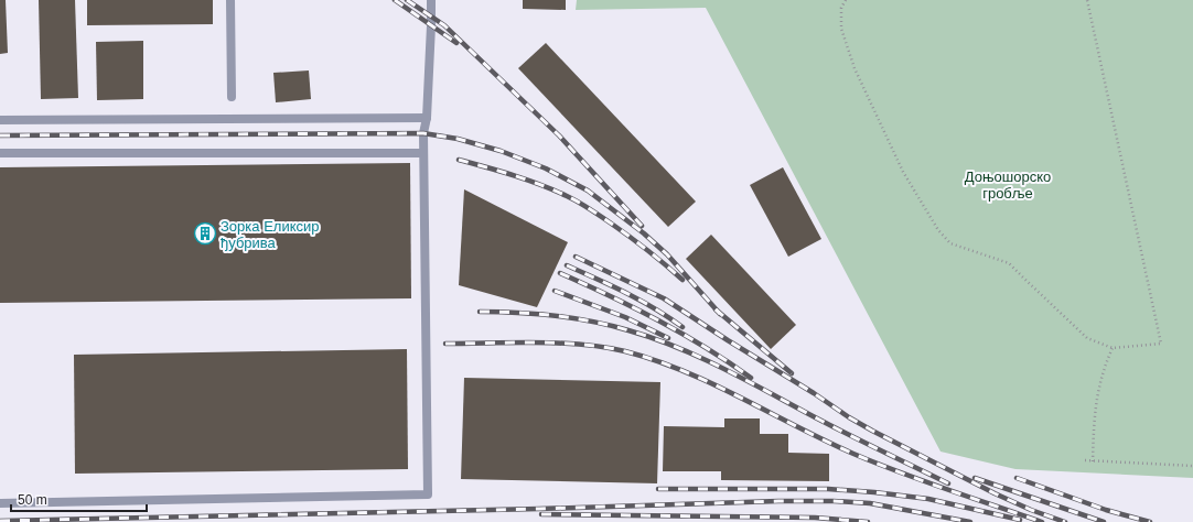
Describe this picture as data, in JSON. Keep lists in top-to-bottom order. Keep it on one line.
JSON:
{"parks":["Доњошорско гробље"],"places":{"building":["Зорка Еликсир ђубрива"]},"scale_bar":"50 m"}
